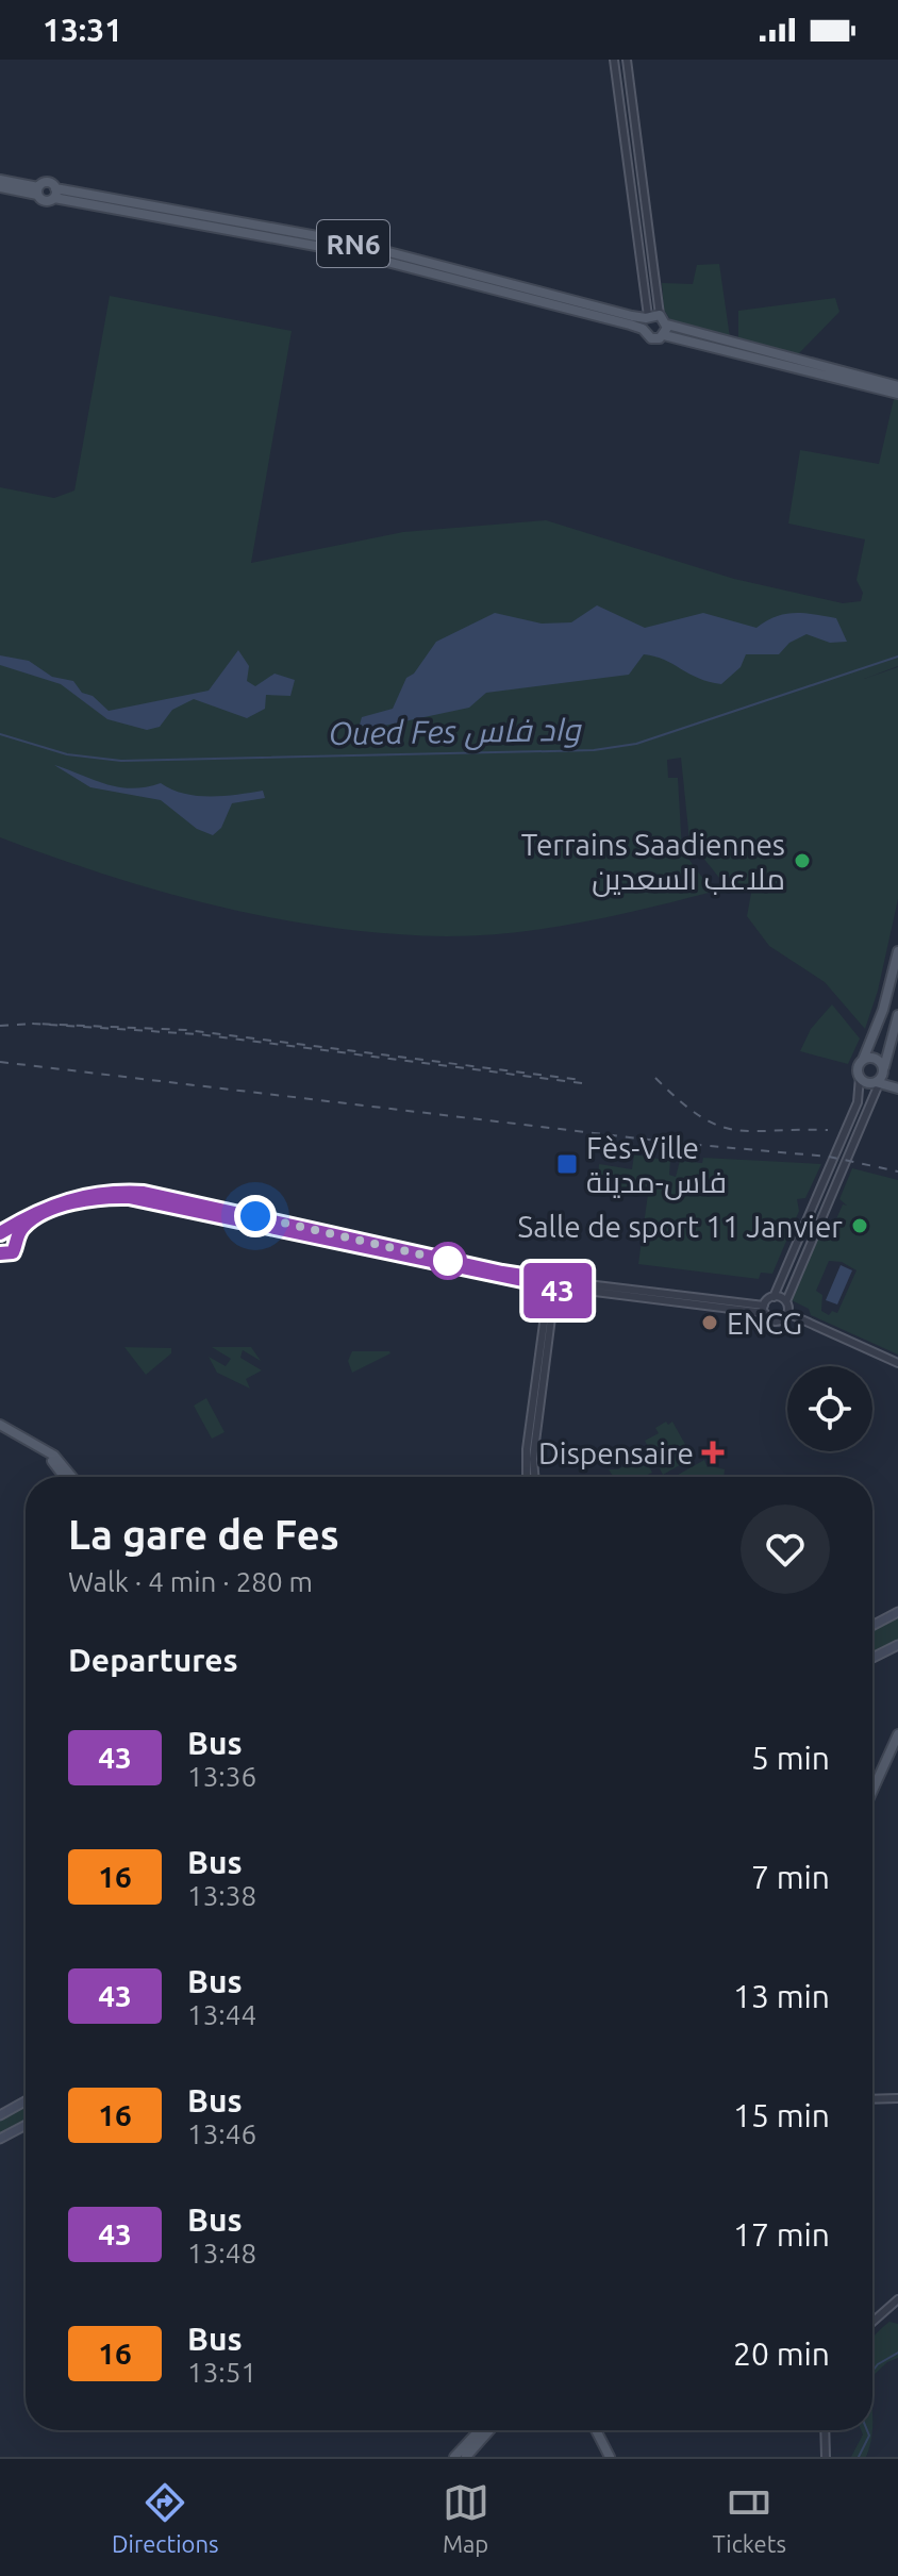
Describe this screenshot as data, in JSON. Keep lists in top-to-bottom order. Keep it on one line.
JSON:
{"streets":{"main road":["RN6"]},"water":["Oued Fes واد فاس"],"places":{"other":["Terrains Saadiennes ملاعب السعدين","Salle de sport 11 Janvier","ENCG"],"transit":["Fès-Ville فاس-مدينة"],"health":["Dispensaire"]},"lines":["bus line 43"],"page":{"status":"13:31","on_map":"43","heading":[["La gare de Fes","Walk · 4 min · 280 m"],"Departures"],"list":[{"mark":"43","name":"Bus","note":"13:36","value":"5 min"},{"mark":"16","name":"Bus","note":"13:38","value":"7 min"},{"mark":"43","name":"Bus","note":"13:44","value":"13 min"},{"mark":"16","name":"Bus","note":"13:46","value":"15 min"},{"mark":"43","name":"Bus","note":"13:48","value":"17 min"},{"mark":"16","name":"Bus","note":"13:51","value":"20 min"}],"tabs":["Directions","Map","Tickets"]}}
